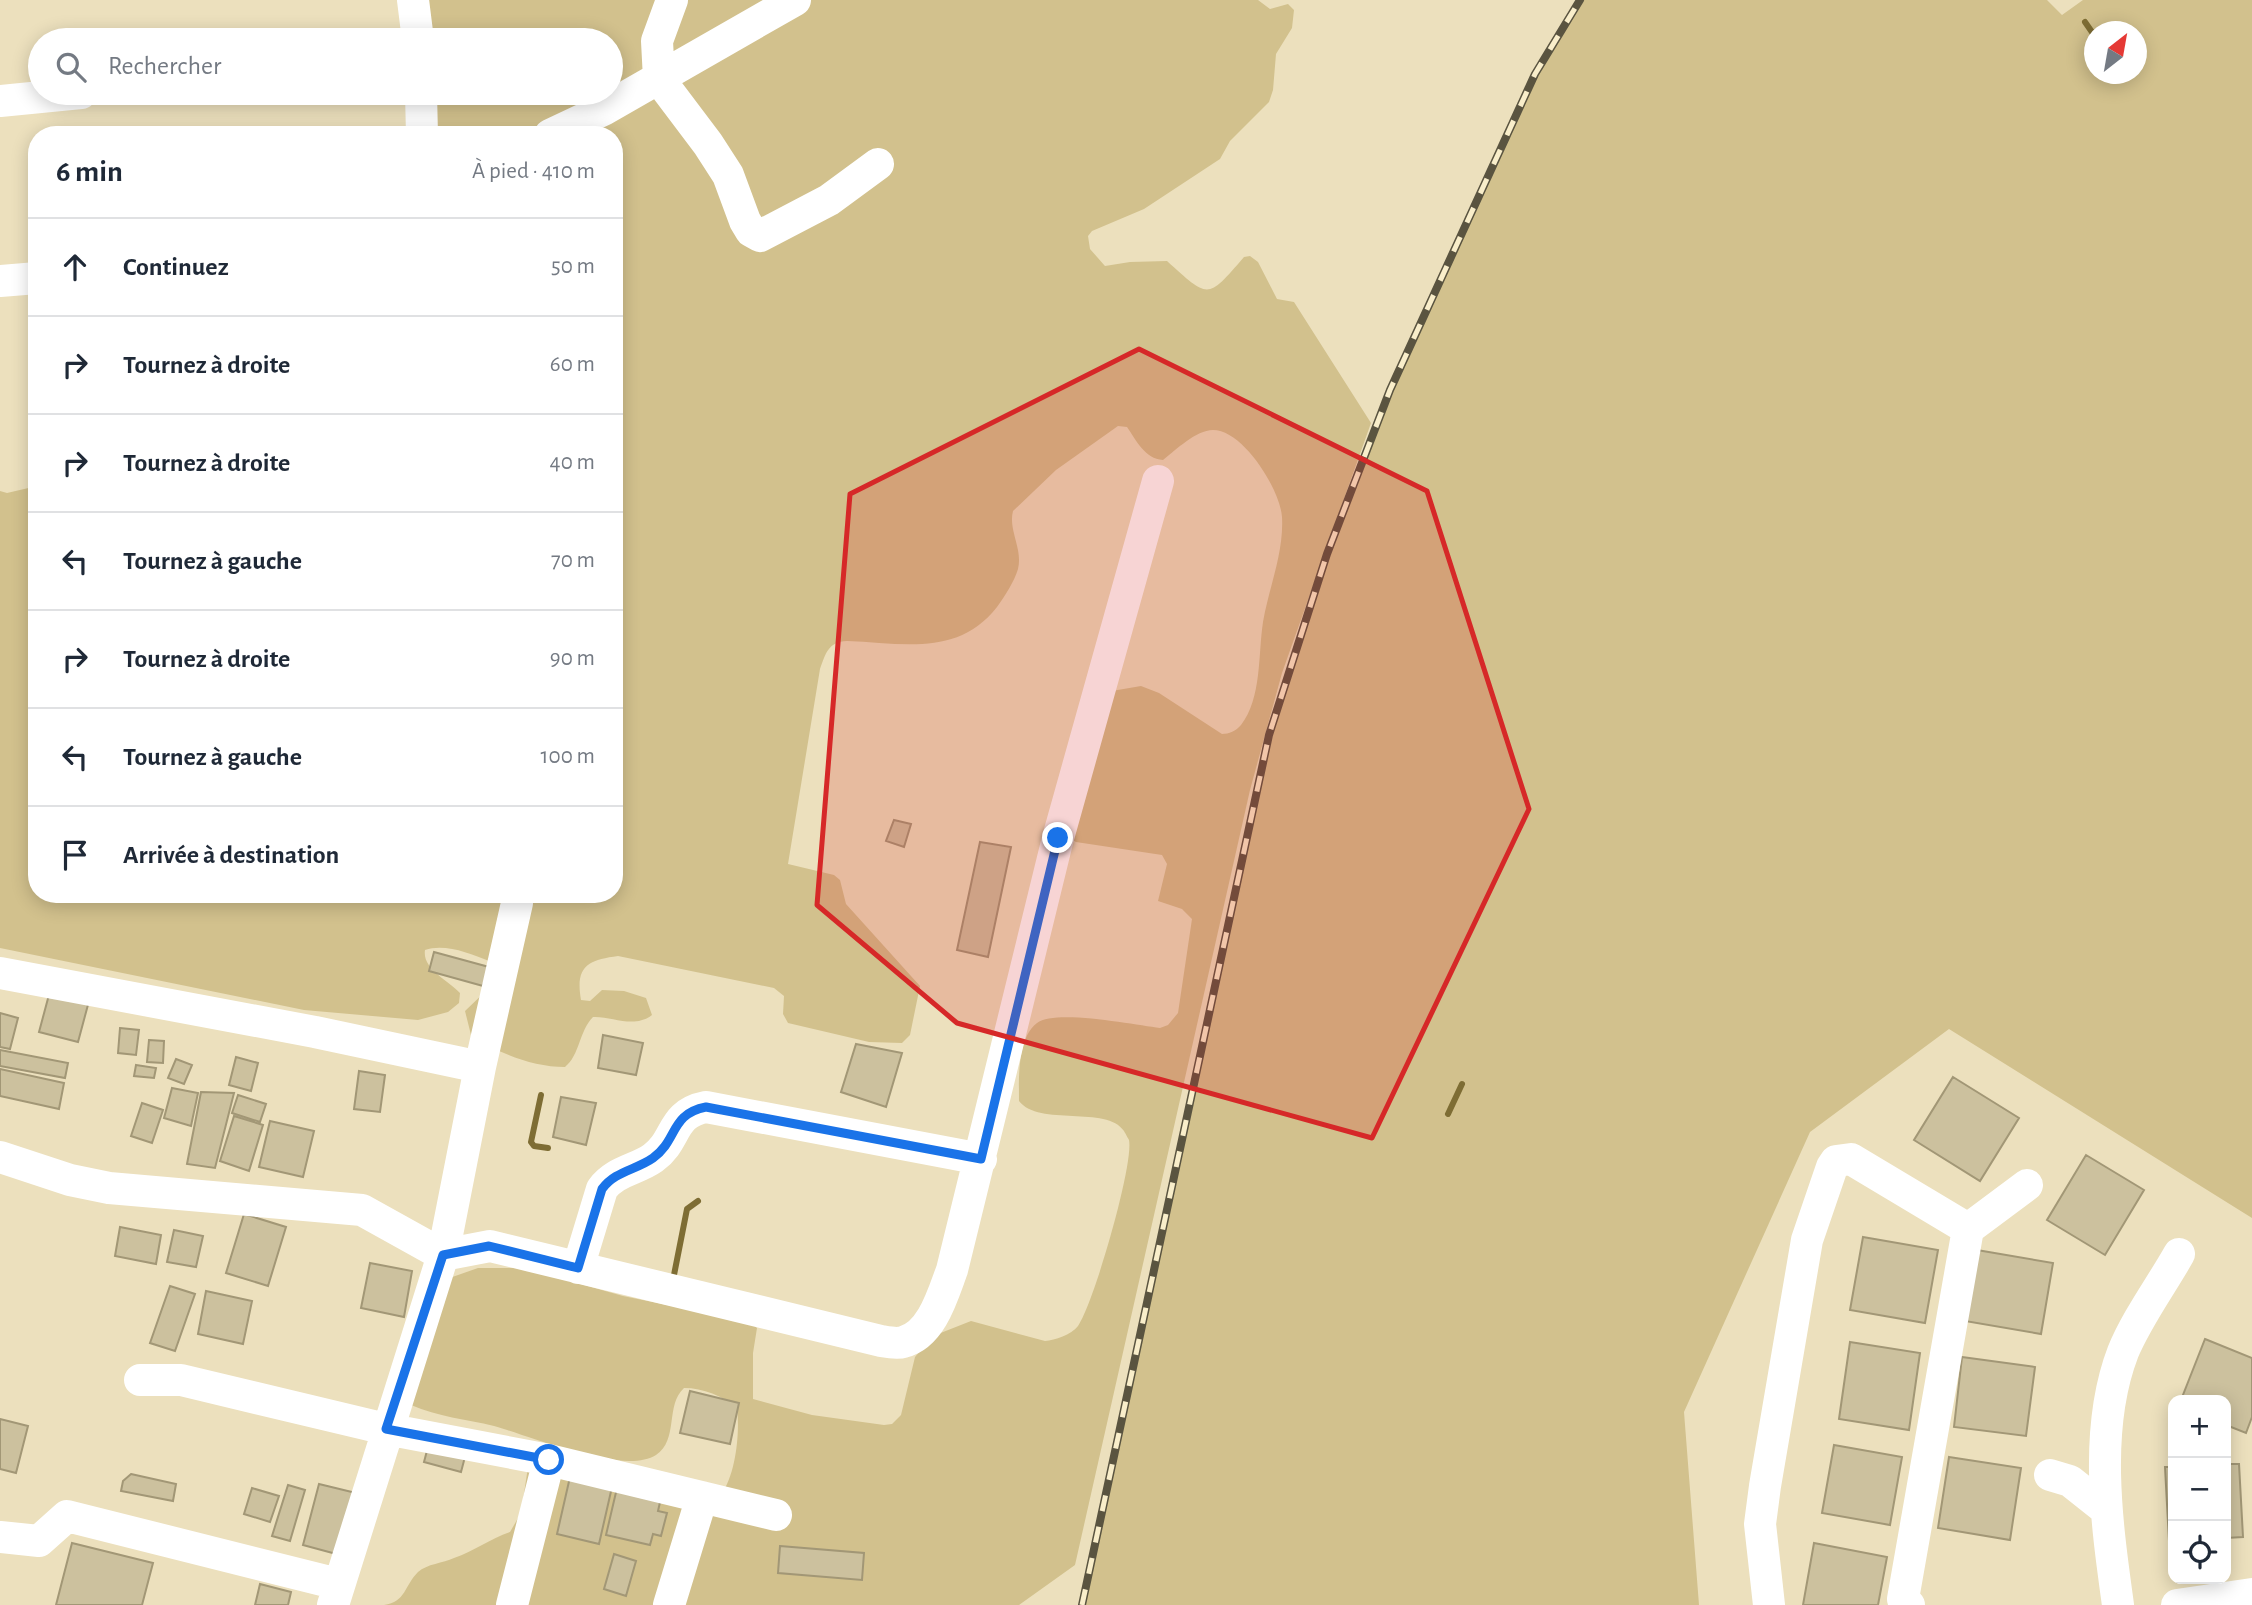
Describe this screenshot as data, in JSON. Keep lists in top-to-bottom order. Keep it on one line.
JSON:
{"north":"top right","page":{"search":"Rechercher","heading":["6 min","À pied · 410 m"],"list":[["Continuez","50 m"],["Tournez à droite","60 m"],["Tournez à droite","40 m"],["Tournez à gauche","70 m"],["Tournez à droite","90 m"],["Tournez à gauche","100 m"],"Arrivée à destination"],"map_buttons":["+","−"]}}
